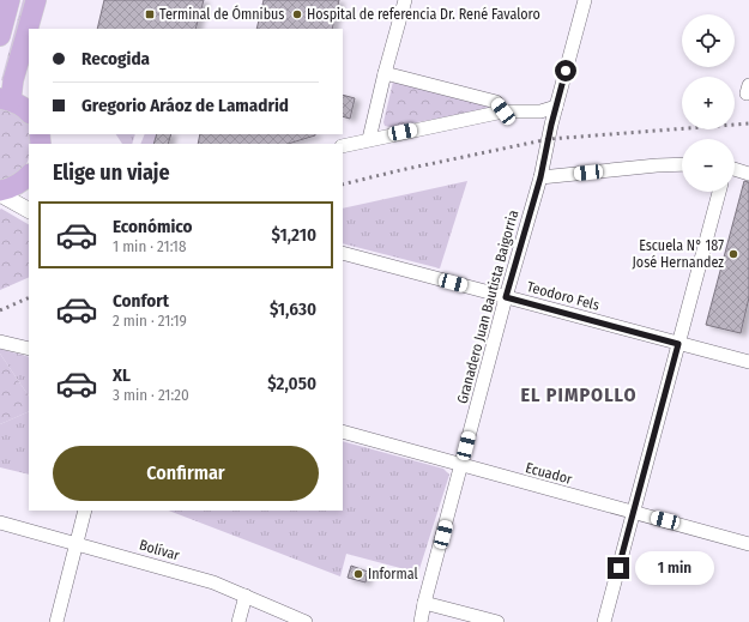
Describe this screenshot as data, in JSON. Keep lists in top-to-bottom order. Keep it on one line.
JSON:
{"streets":{"street":["Teodoro Fels","Granadero Juan Bautista Baigorria","Ecuador","Bolívar"]},"crossings":[["Teodoro Fels","Granadero Juan Bautista Baigorria"],["Granadero Juan Bautista Baigorria","Ecuador"]],"districts":["EL PIMPOLLO"],"places":{"transit":["Terminal de Ómnibus"],"other":["Hospital de referencia Dr. René Favaloro","Escuela N° 187 José Hernandez","Informal"]},"page":{"map_buttons":["+","−"],"banner":["Recogida","Gregorio Aráoz de Lamadrid"],"heading":"Elige un viaje","list":[{"name":"Económico","note":"1 min · 21:18","value":"$1,210"},{"name":"Confort","note":"2 min · 21:19","value":"$1,630"},{"name":"XL","note":"3 min · 21:20","value":"$2,050"}],"buttons":"Confirmar","bubble":"1 min"}}
